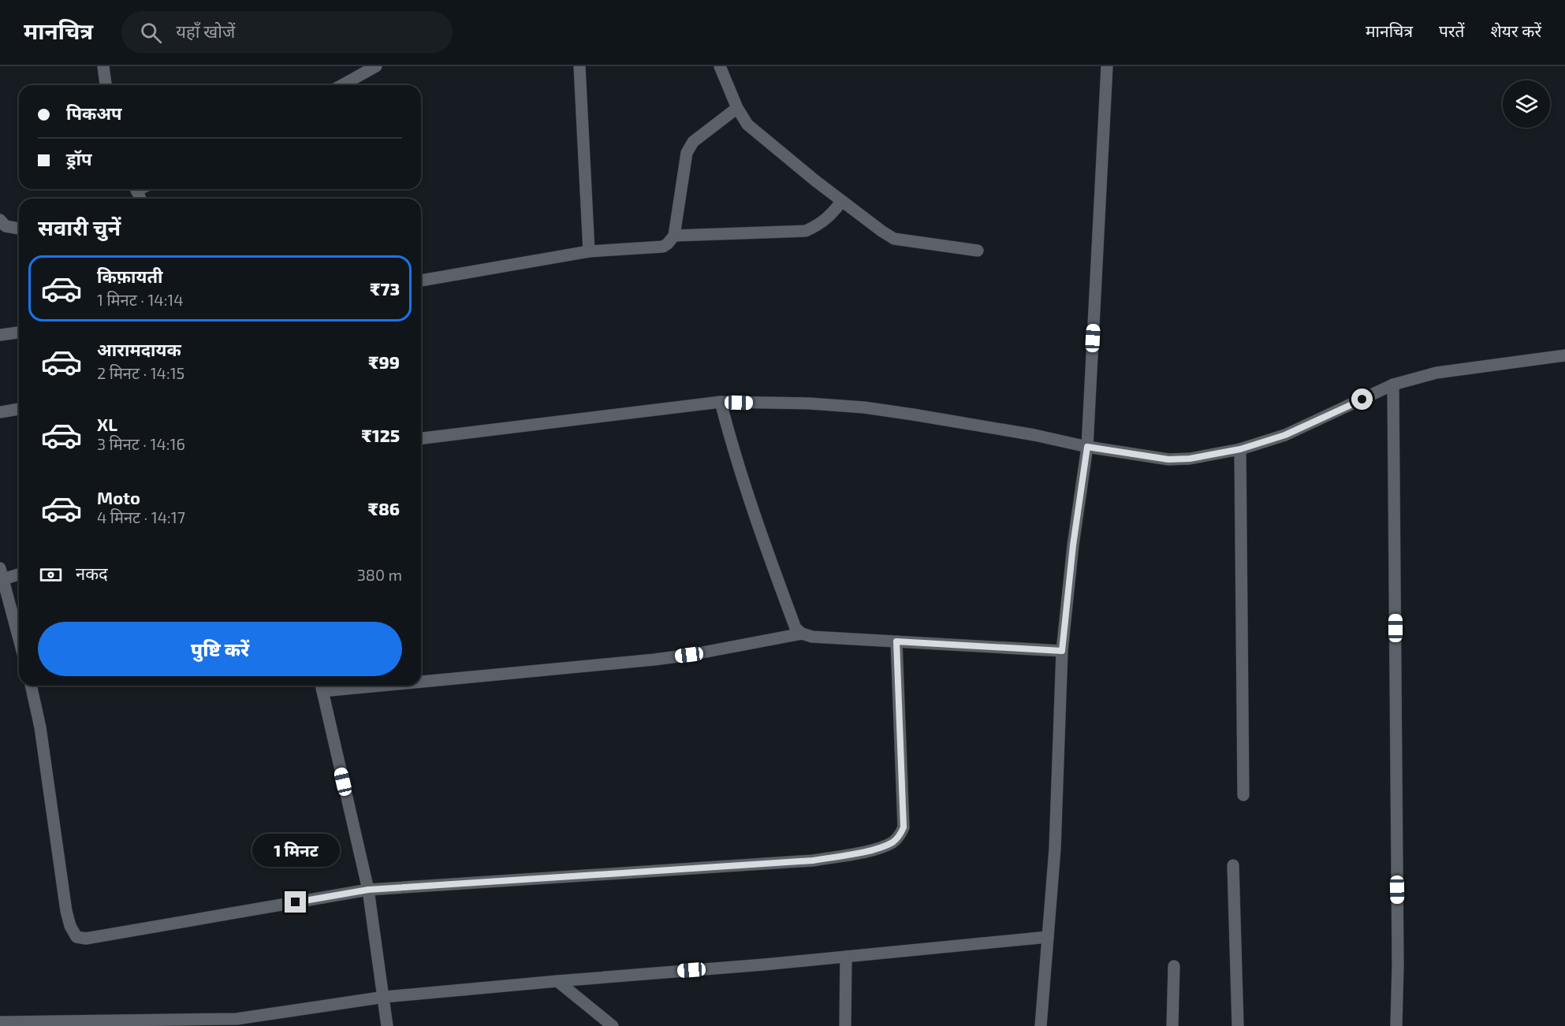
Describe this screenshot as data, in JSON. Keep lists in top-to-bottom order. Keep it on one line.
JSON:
{"page":{"header":"मानचित्र","search":"यहाँ खोजें","nav":["मानचित्र","परतें","शेयर करें"],"banner":["पिकअप","ड्रॉप"],"heading":"सवारी चुनें","list":[{"name":"किफ़ायती","note":"1 मिनट · 14:14","value":"₹73"},{"name":"आरामदायक","note":"2 मिनट · 14:15","value":"₹99"},{"name":"XL","note":"3 मिनट · 14:16","value":"₹125"},{"name":"Moto","note":"4 मिनट · 14:17","value":"₹86"}],"pay":["नकद","380 m"],"buttons":"पुष्टि करें","bubble":"1 मिनट"}}
